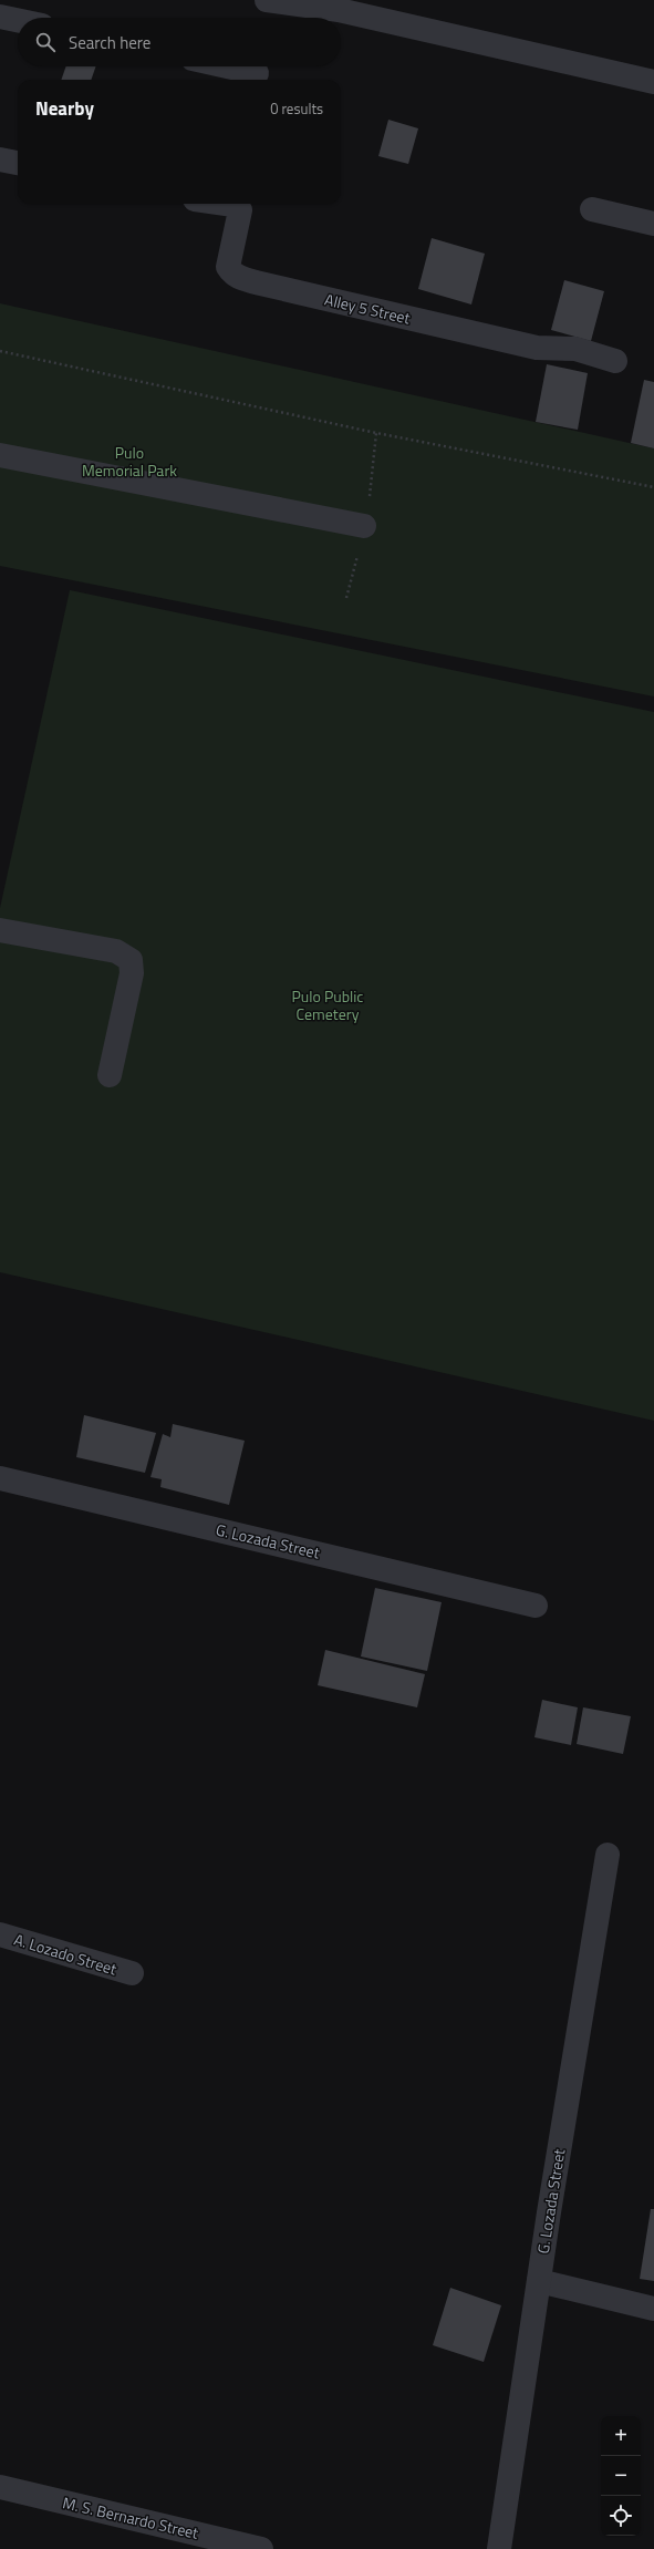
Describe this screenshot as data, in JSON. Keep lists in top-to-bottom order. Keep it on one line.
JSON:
{"streets":{"street":["Alley 5 Street","G. Lozada Street","A. Lozado Street","M. S. Bernardo Street"]},"parks":["Pulo Memorial Park","Pulo Public Cemetery"],"page":{"search":"Search here","heading":["Nearby","0 results"],"map_buttons":["+","−"]}}
